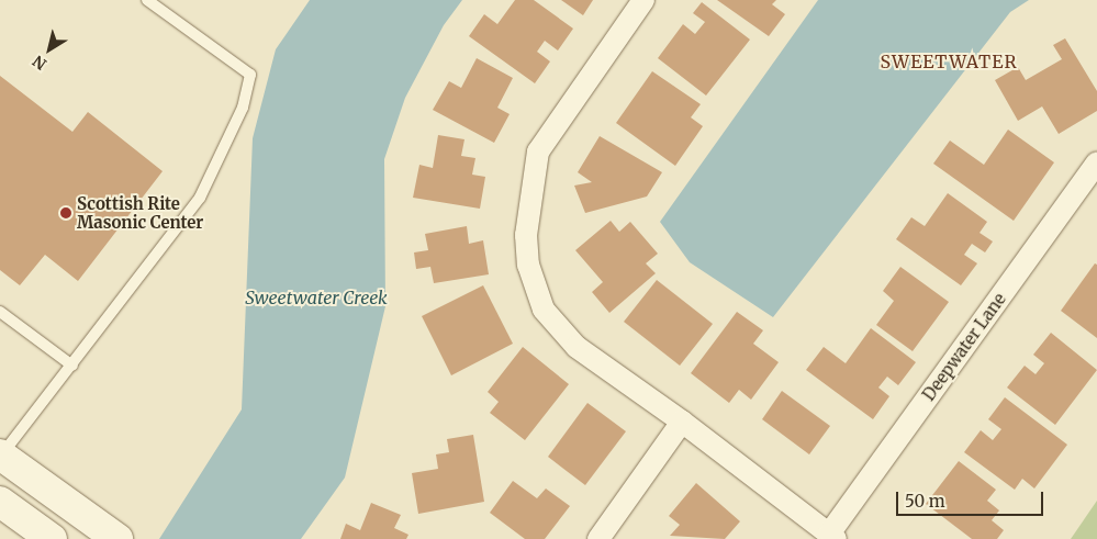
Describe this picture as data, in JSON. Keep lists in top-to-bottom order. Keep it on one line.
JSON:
{"streets":{"street":["Deepwater Lane"]},"districts":["SWEETWATER"],"water":["Sweetwater Creek"],"places":["Scottish Rite Masonic Center"],"scale_bar":"50 m","north":"bottom left"}
